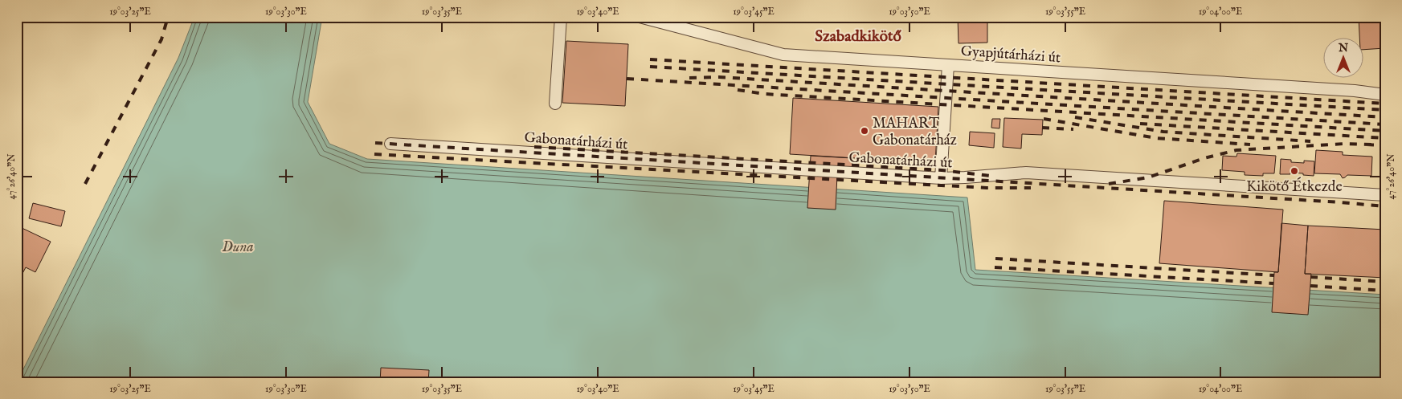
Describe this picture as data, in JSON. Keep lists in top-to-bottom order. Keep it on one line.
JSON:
{"streets":{"lane":["Gyapjútárházi út","Gabonatárházi út"]},"districts":["Szabadkikötő"],"water":["Duna"],"places":["MAHART Gabonatárház","Kikötő Étkezde"],"north":"top","coordinates":["19°03'25\"E","19°03'30\"E","19°03'35\"E","19°03'40\"E","19°03'45\"E","19°03'50\"E","19°03'55\"E","19°04'00\"E","47°26'40\"N"]}
